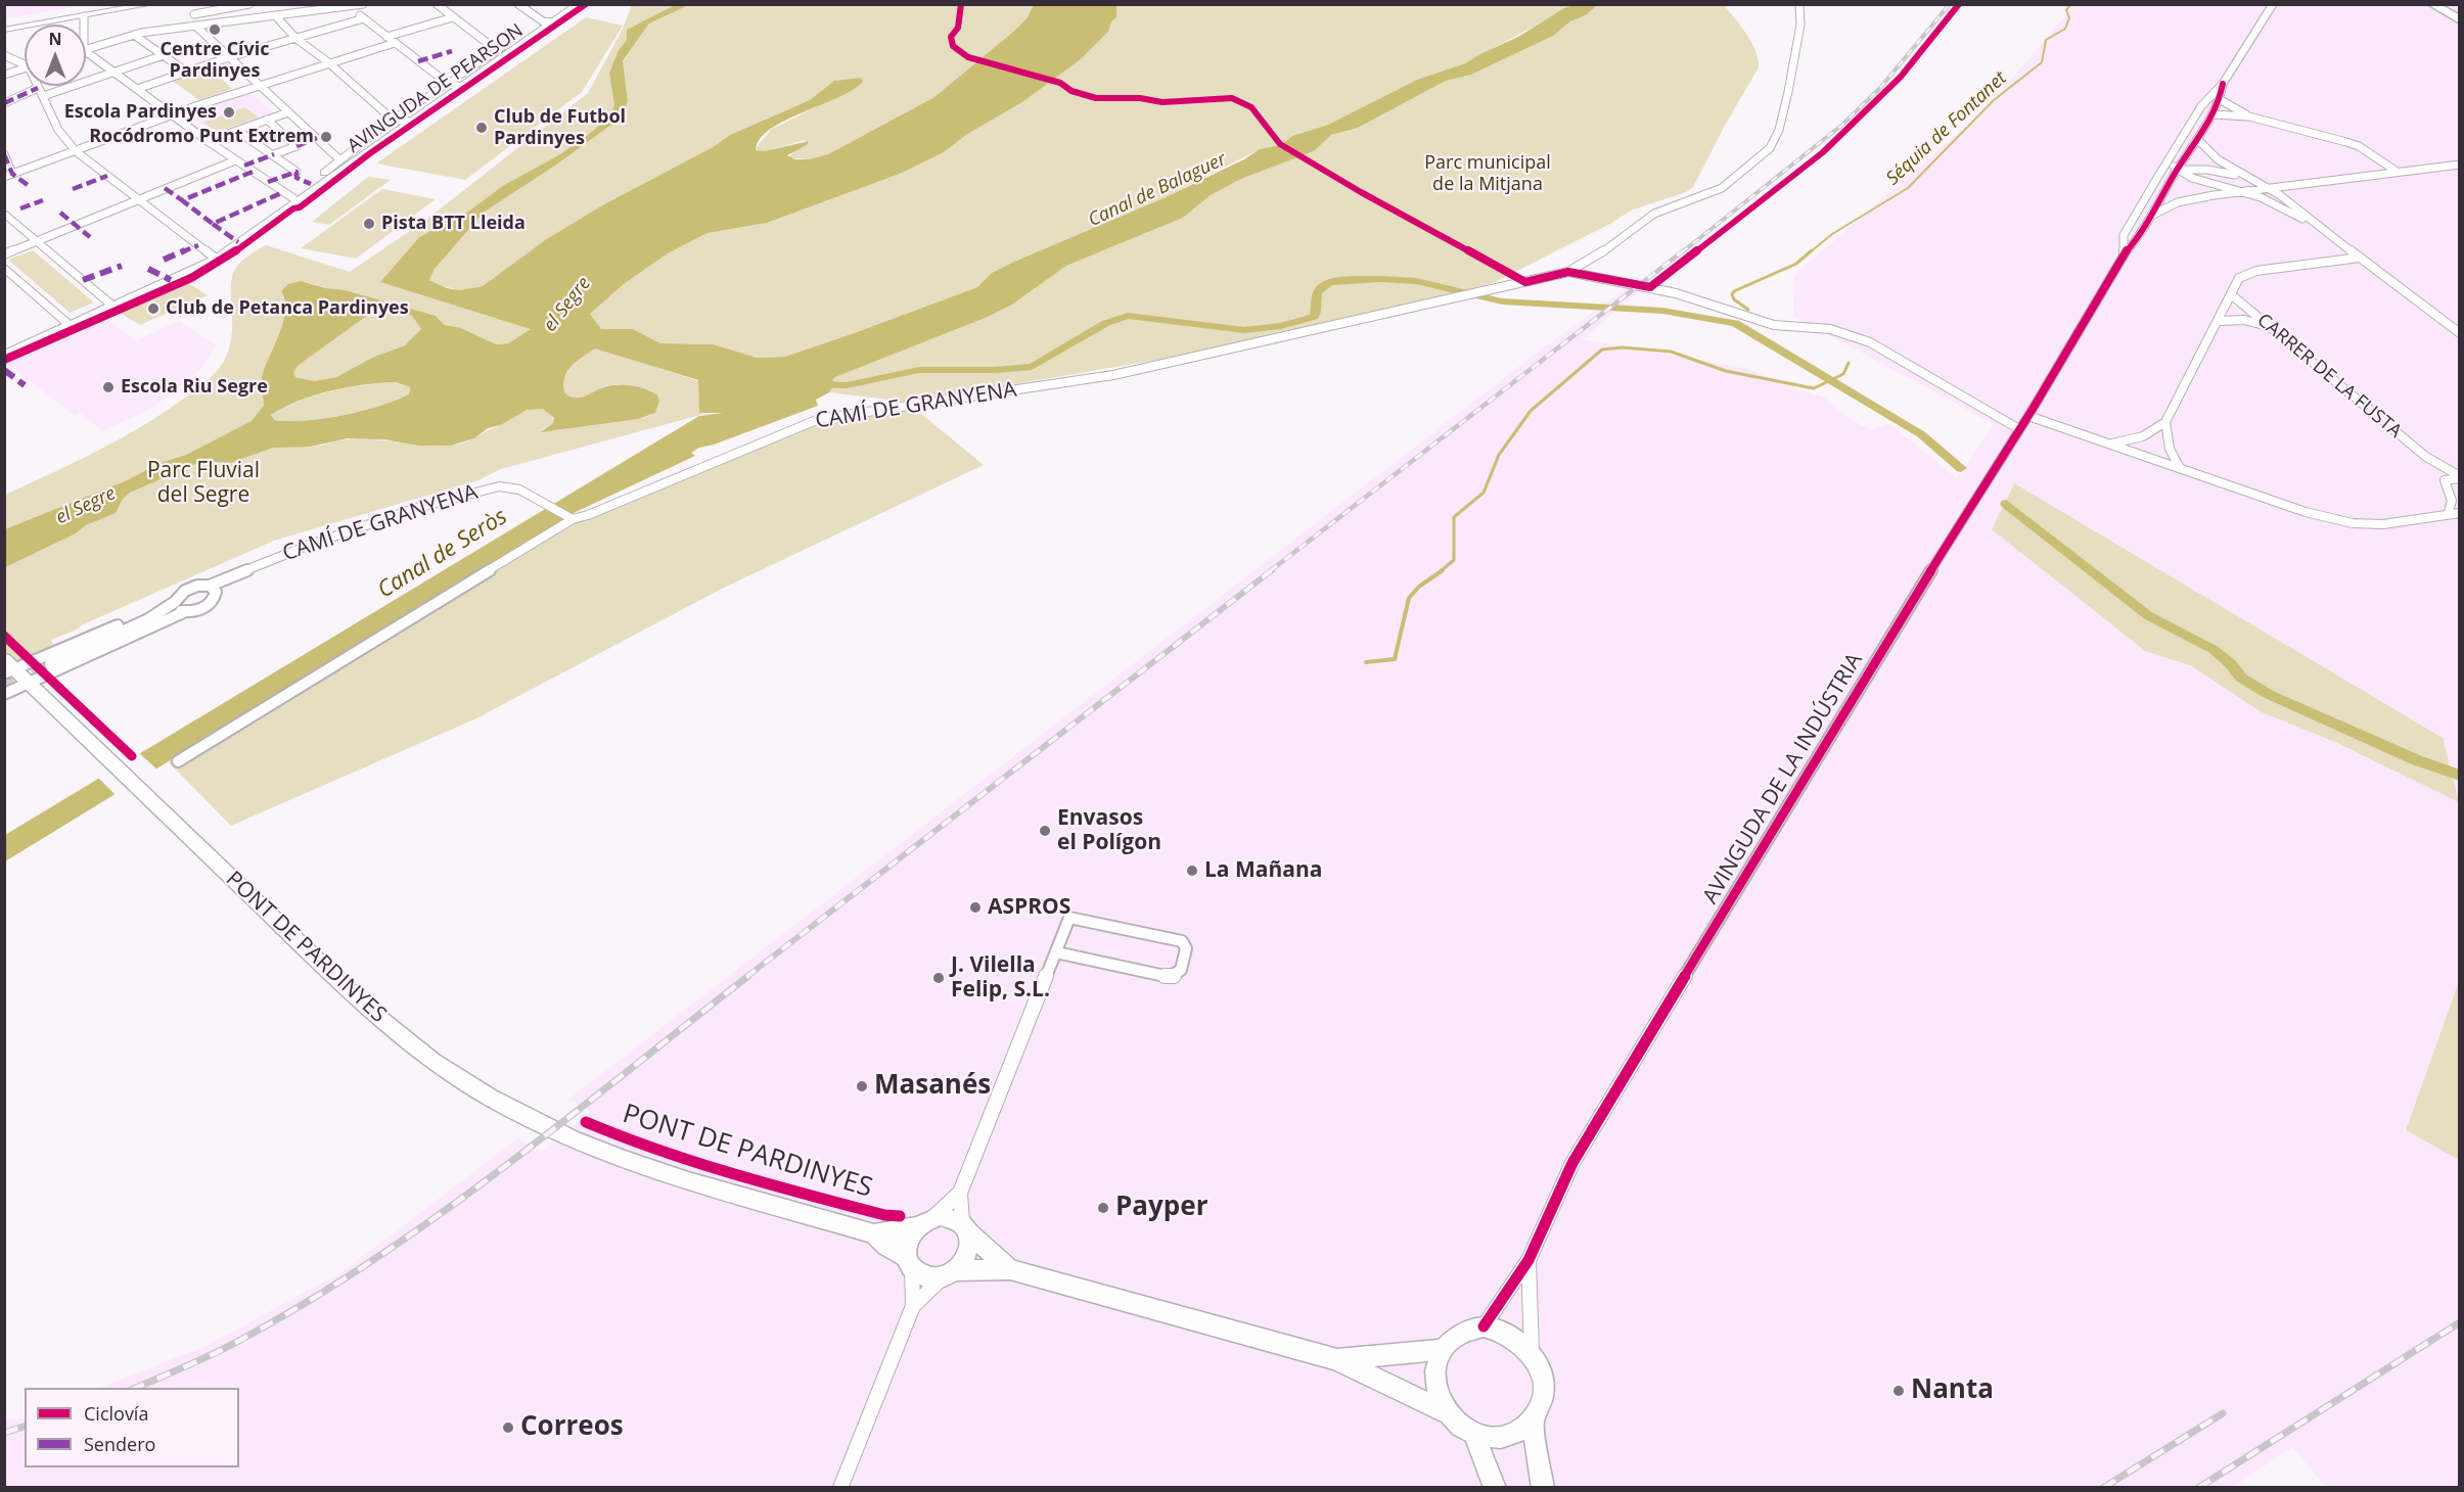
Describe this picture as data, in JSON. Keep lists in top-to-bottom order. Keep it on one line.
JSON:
{"streets":{"main road":["PONT DE PARDINYES"],"street":["AVINGUDA DE PEARSON","CARRER DE LA FUSTA","CAMÍ DE GRANYENA","AVINGUDA DE LA INDÚSTRIA"]},"water":["Séquia de Fontanet","Canal de Balaguer","el Segre","Canal de Seròs"],"parks":["Parc municipal de la Mitjana","Parc Fluvial del Segre"],"places":["Centre Cívic Pardinyes","Escola Pardinyes","Club de Futbol Pardinyes","Rocódromo Punt Extrem","Pista BTT Lleida","Club de Petanca Pardinyes","Escola Riu Segre","Envasos el Polígon","La Mañana","ASPROS","J. Vilella Felip, S.L.","Masanés","Payper","Nanta","Correos"],"legend":["Ciclovía","Sendero"],"north":"top"}
